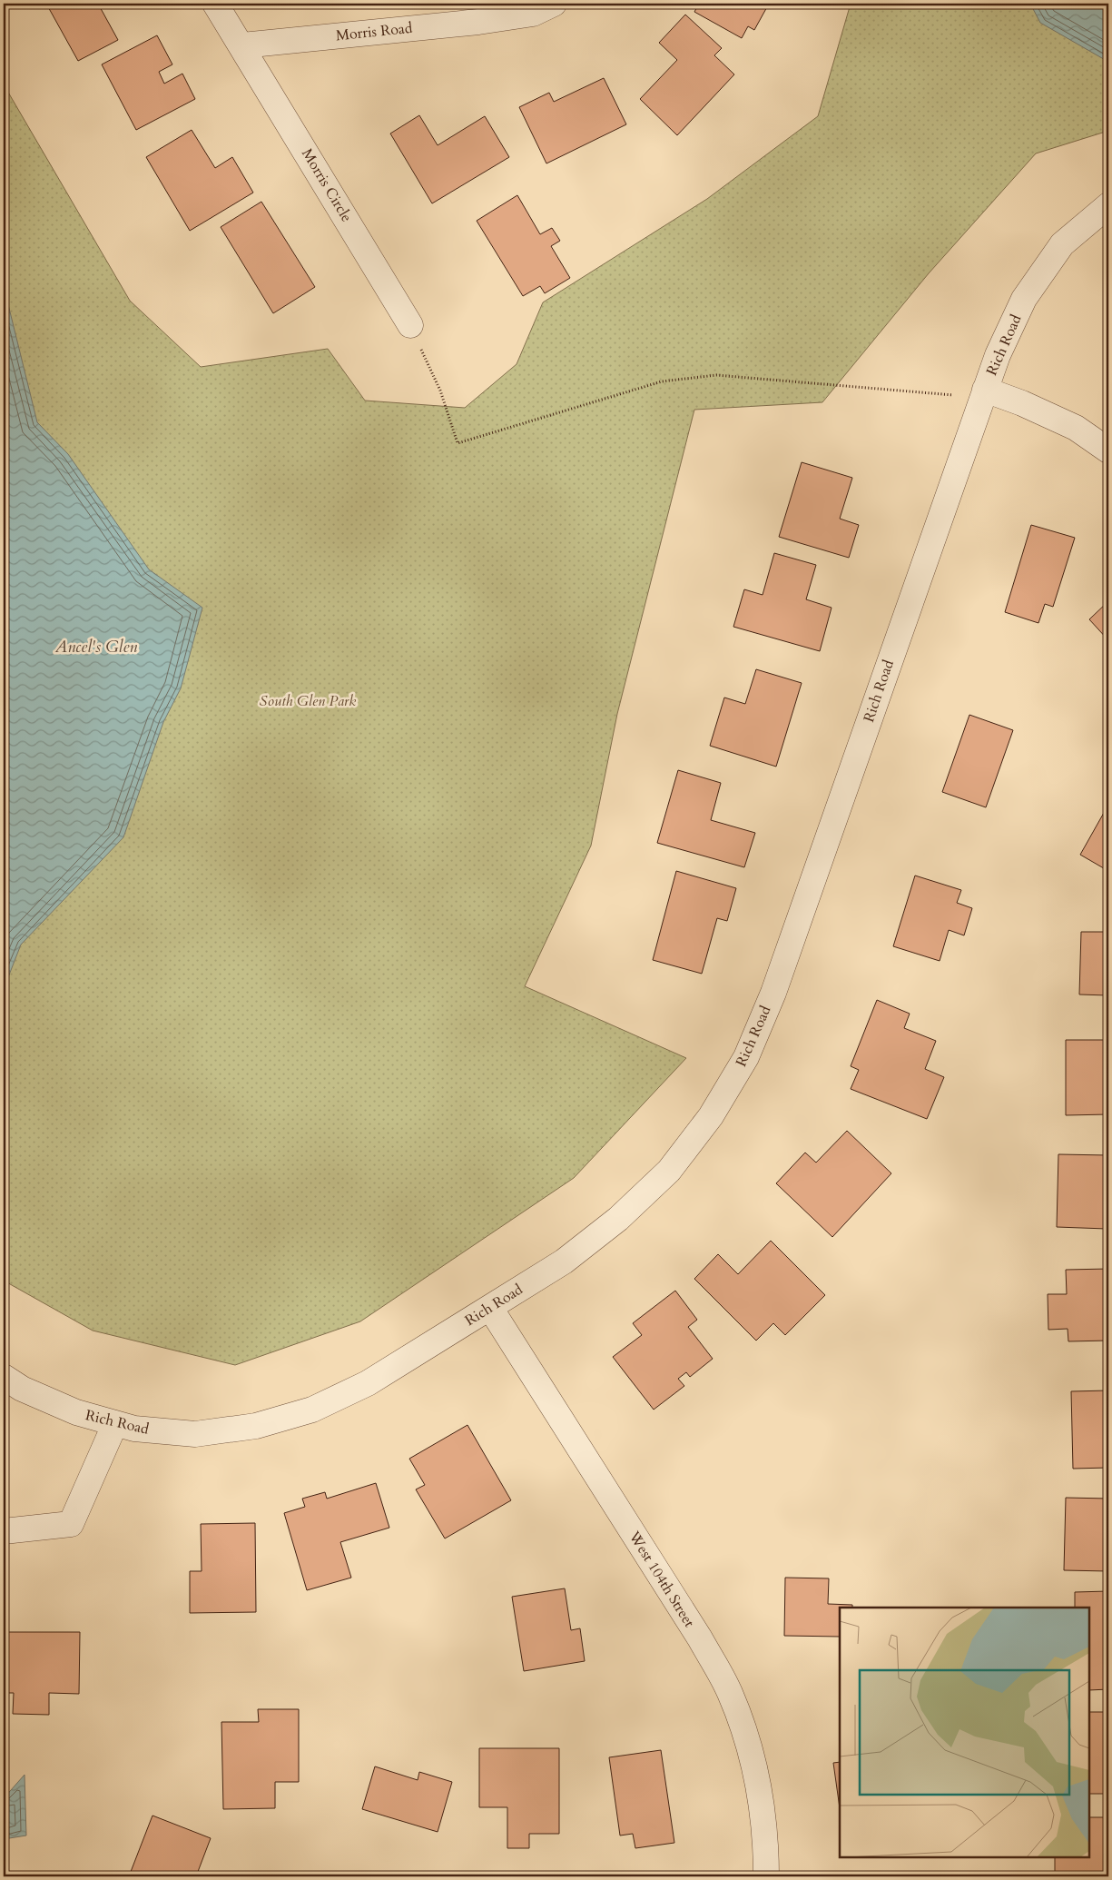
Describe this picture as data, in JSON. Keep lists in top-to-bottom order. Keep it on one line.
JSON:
{"streets":{"street":["Morris Road","Morris Circle","Rich Road","West 104th Street"]},"crossings":[["Morris Road","Morris Circle"],["Rich Road","West 104th Street"]],"water":["Ancel's Glen"],"parks":["South Glen Park"]}
